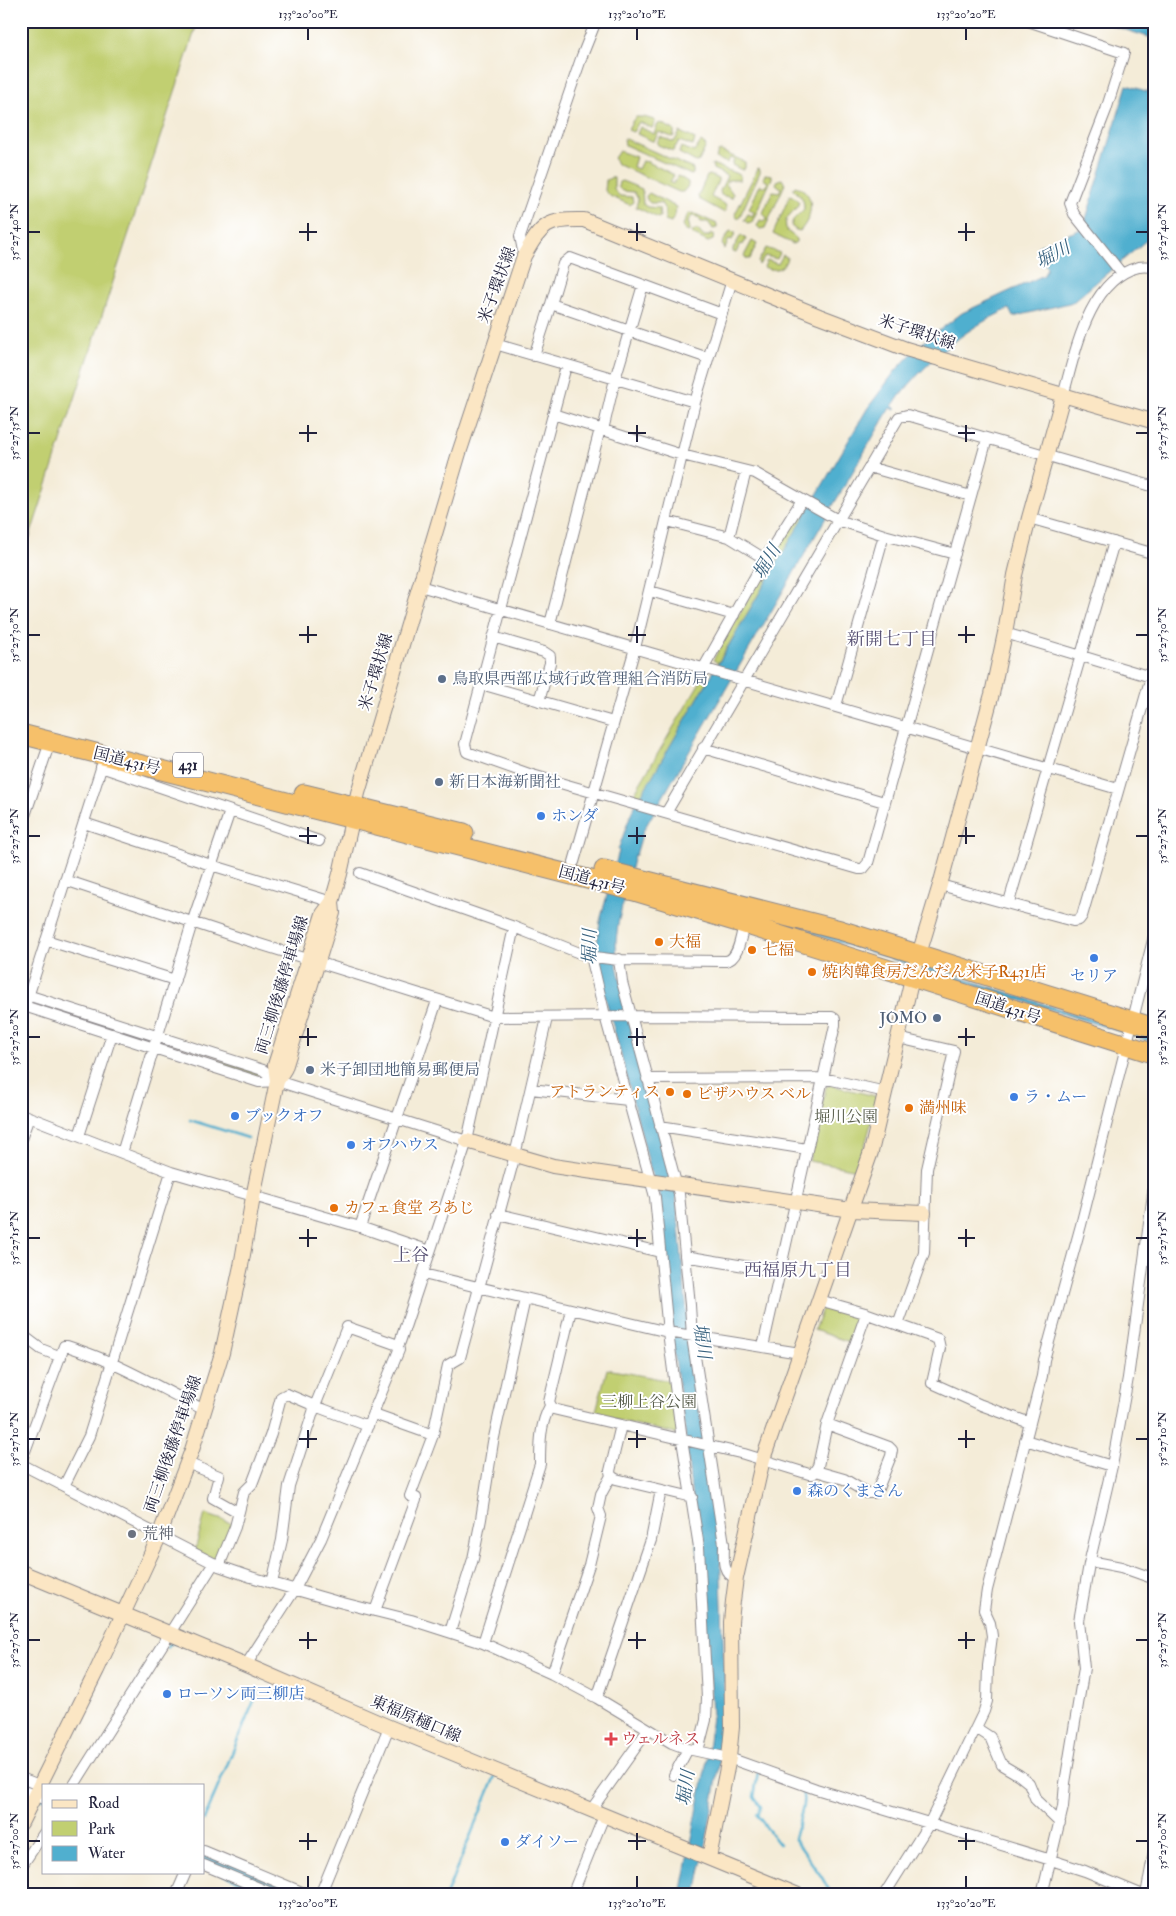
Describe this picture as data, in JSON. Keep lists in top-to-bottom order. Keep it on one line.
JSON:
{"streets":{"highway":["国道431号","431"],"main road":["米子環状線","両三柳後藤停車場線","東福原樋口線"]},"crossings":[["米子環状線","国道431号"],["米子環状線","両三柳後藤停車場線"],["国道431号","両三柳後藤停車場線"],["両三柳後藤停車場線","東福原樋口線"]],"districts":["新開七丁目","上谷","西福原九丁目"],"water":["堀川"],"parks":["堀川公園","三柳上谷公園"],"places":{"other":["鳥取県西部広域行政管理組合消防局","新日本海新聞社","ホンダ","大福","七福","セリア","焼肉韓食房だんだん米子R431店","JOMO","米子卸団地簡易郵便局","アトランティス","ピザハウス ベル","ラ・ムー","満州味","ブックオフ","オフハウス","カフェ食堂 ろあじ","森のくまさん","荒神","ローソン両三柳店","ダイソー"],"health":["ウェルネス"]},"legend":["Road","Park","Water"],"coordinates":["133°20'00\"E","133°20'10\"E","133°20'20\"E","35°27'40\"N","35°27'35\"N","35°27'30\"N","35°27'25\"N","35°27'20\"N","35°27'15\"N","35°27'10\"N","35°27'05\"N","35°27'00\"N"]}
